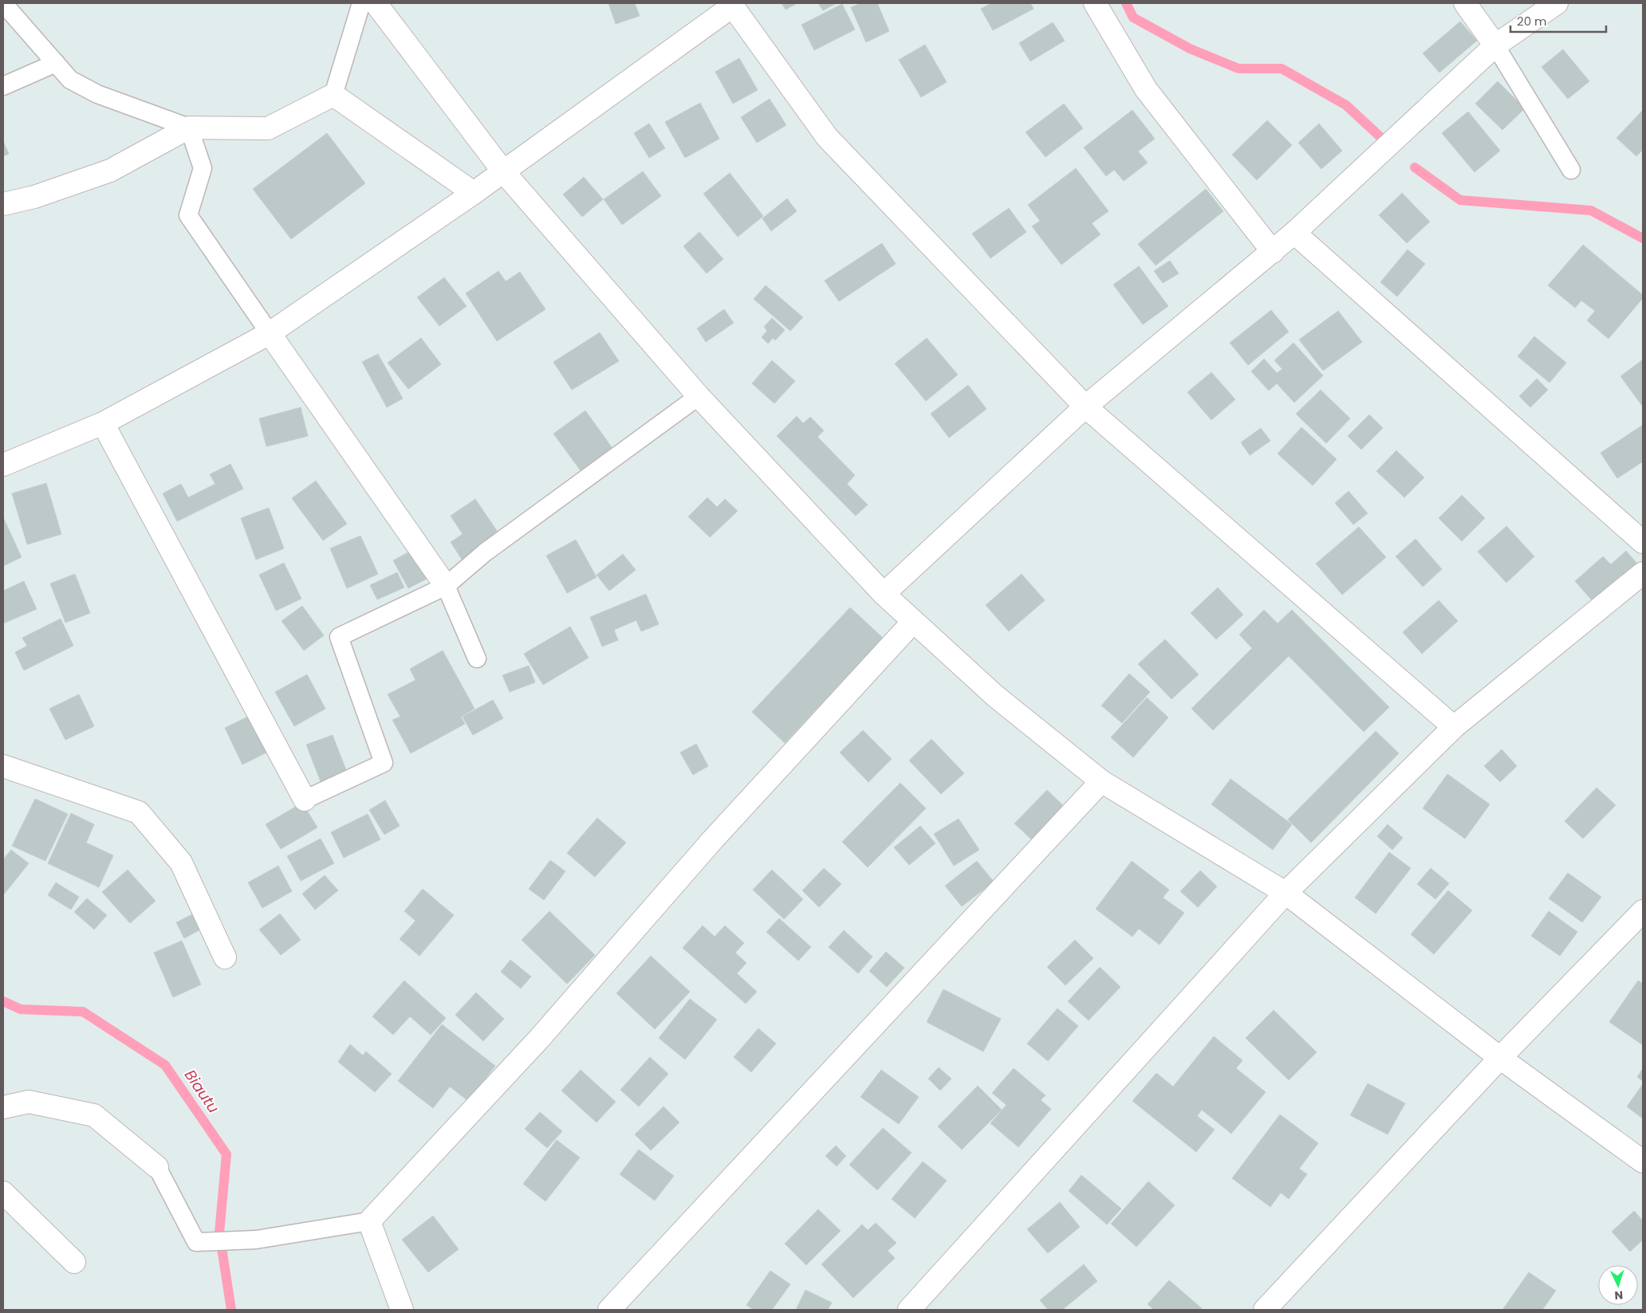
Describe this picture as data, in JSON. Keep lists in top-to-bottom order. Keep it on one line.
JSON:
{"water":["Biautu"],"scale_bar":"20 m","north":"bottom"}
